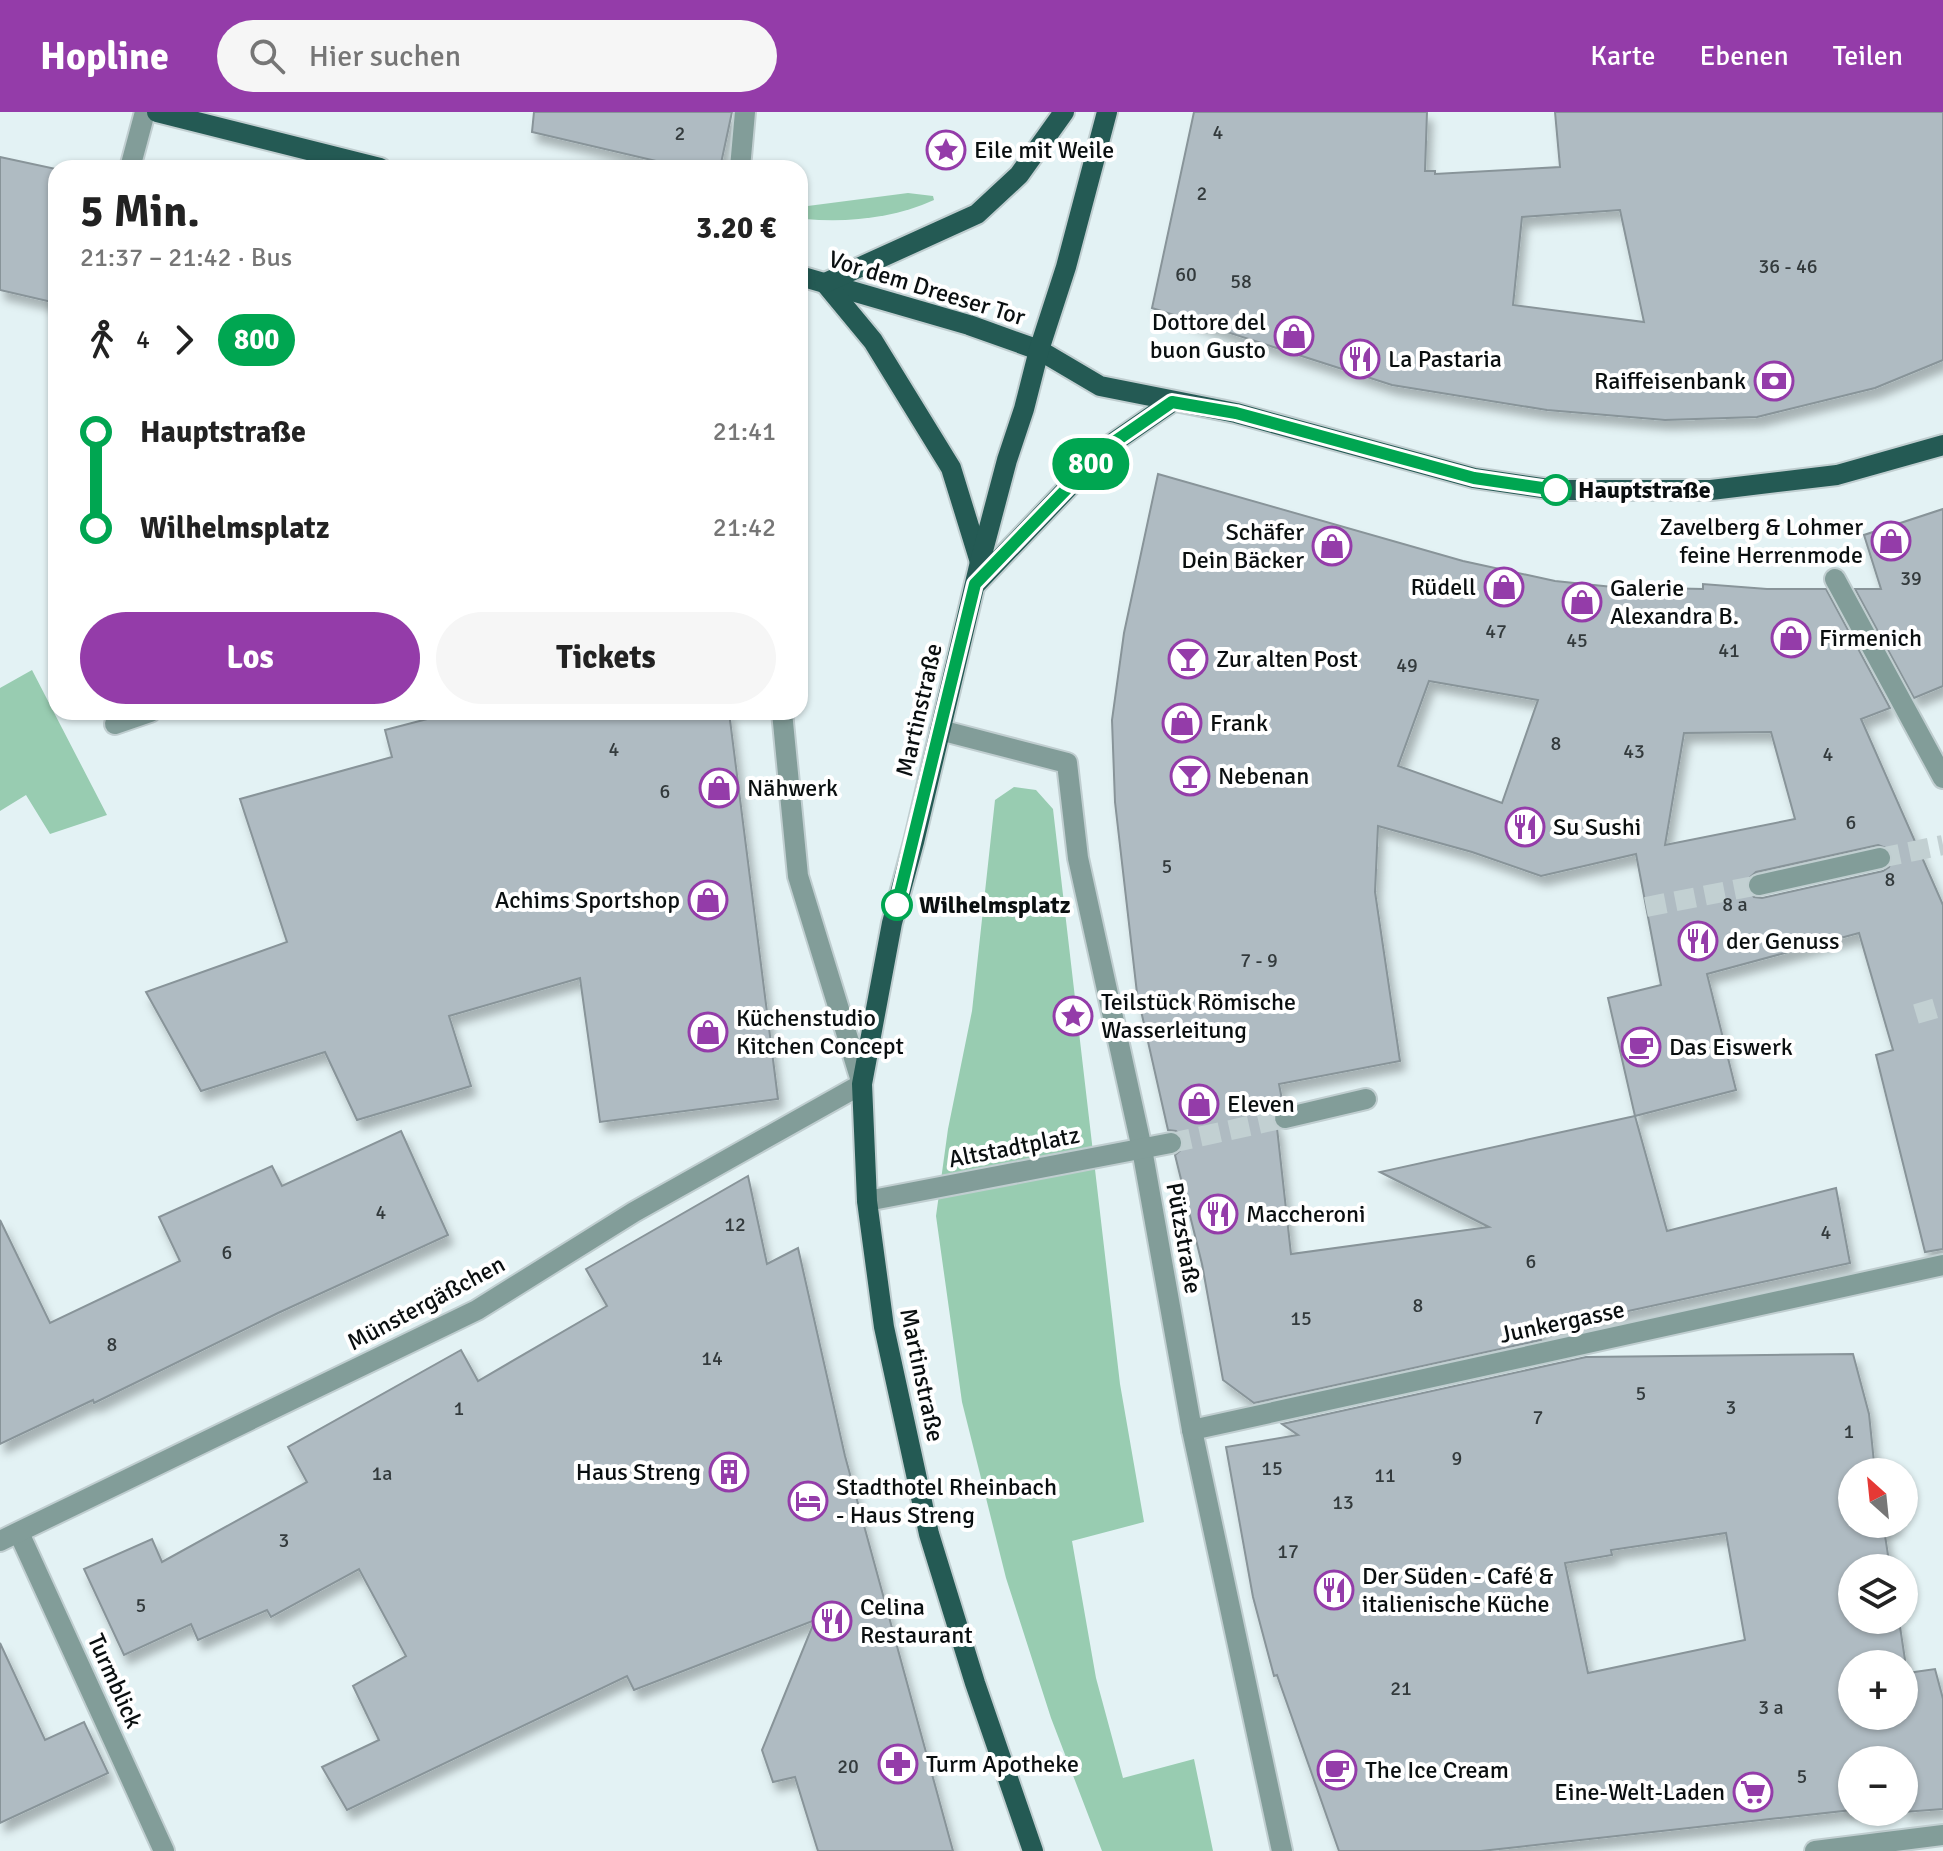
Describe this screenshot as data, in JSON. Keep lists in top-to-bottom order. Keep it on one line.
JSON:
{"streets":{"main road":["Vor dem Dreeser Tor","Martinstraße"],"street":["Altstadtplatz","Pützstraße","Münstergäßchen","Junkergasse","Turmblick"]},"crossings":[["Vor dem Dreeser Tor","Martinstraße"],["Martinstraße","Altstadtplatz"],["Martinstraße","Pützstraße"],["Martinstraße","Münstergäßchen"],["Altstadtplatz","Pützstraße"],["Pützstraße","Junkergasse"],["Münstergäßchen","Turmblick"]],"places":{"place":["Eile mit Weile","Teilstück Römische Wasserleitung"],"shop":["Dottore del buon Gusto","Zavelberg & Lohmer feine Herrenmode","Schäfer Dein Bäcker","Rüdell","Galerie Alexandra B.","Firmenich","Frank","Nähwerk","Achims Sportshop","Küchenstudio Kitchen Concept","Eleven"],"restaurant":["La Pastaria","Su Sushi","der Genuss","Maccheroni","Der Süden - Café & italienische Küche","Celina Restaurant"],"bank":["Raiffeisenbank"],"other":["Hauptstraße","Wilhelmsplatz"],"bar":["Zur alten Post","Nebenan"],"cafe":["Das Eiswerk","The Ice Cream"],"building":["Haus Streng"],"hotel":["Stadthotel Rheinbach - Haus Streng"],"pharmacy":["Turm Apotheke"],"supermarket":["Eine-Welt-Laden"]},"lines":["bus line 800"],"house_numbers":["4","2","2","36 - 46","60","58","39","47","45","41","49","8","4","43","4","6","6","5","8","8 a","7 - 9","4","12","4","6","6","8","15","8","14","5","3","1","7","1","9","15","1a","11","13","3","17","5","21","3 a","20","5"],"north":"top left","page":{"header":"Hopline","search":"Hier suchen","nav":["Karte","Ebenen","Teilen"],"on_map":"800","heading":["5 Min.","21:37 – 21:42 · Bus","3.20 €"],"legs":["4","800"],"list":[{"name":"Hauptstraße","value":"21:41"},{"name":"Wilhelmsplatz","value":"21:42"}],"buttons":["Los","Tickets"],"map_buttons":["+","−"]}}
